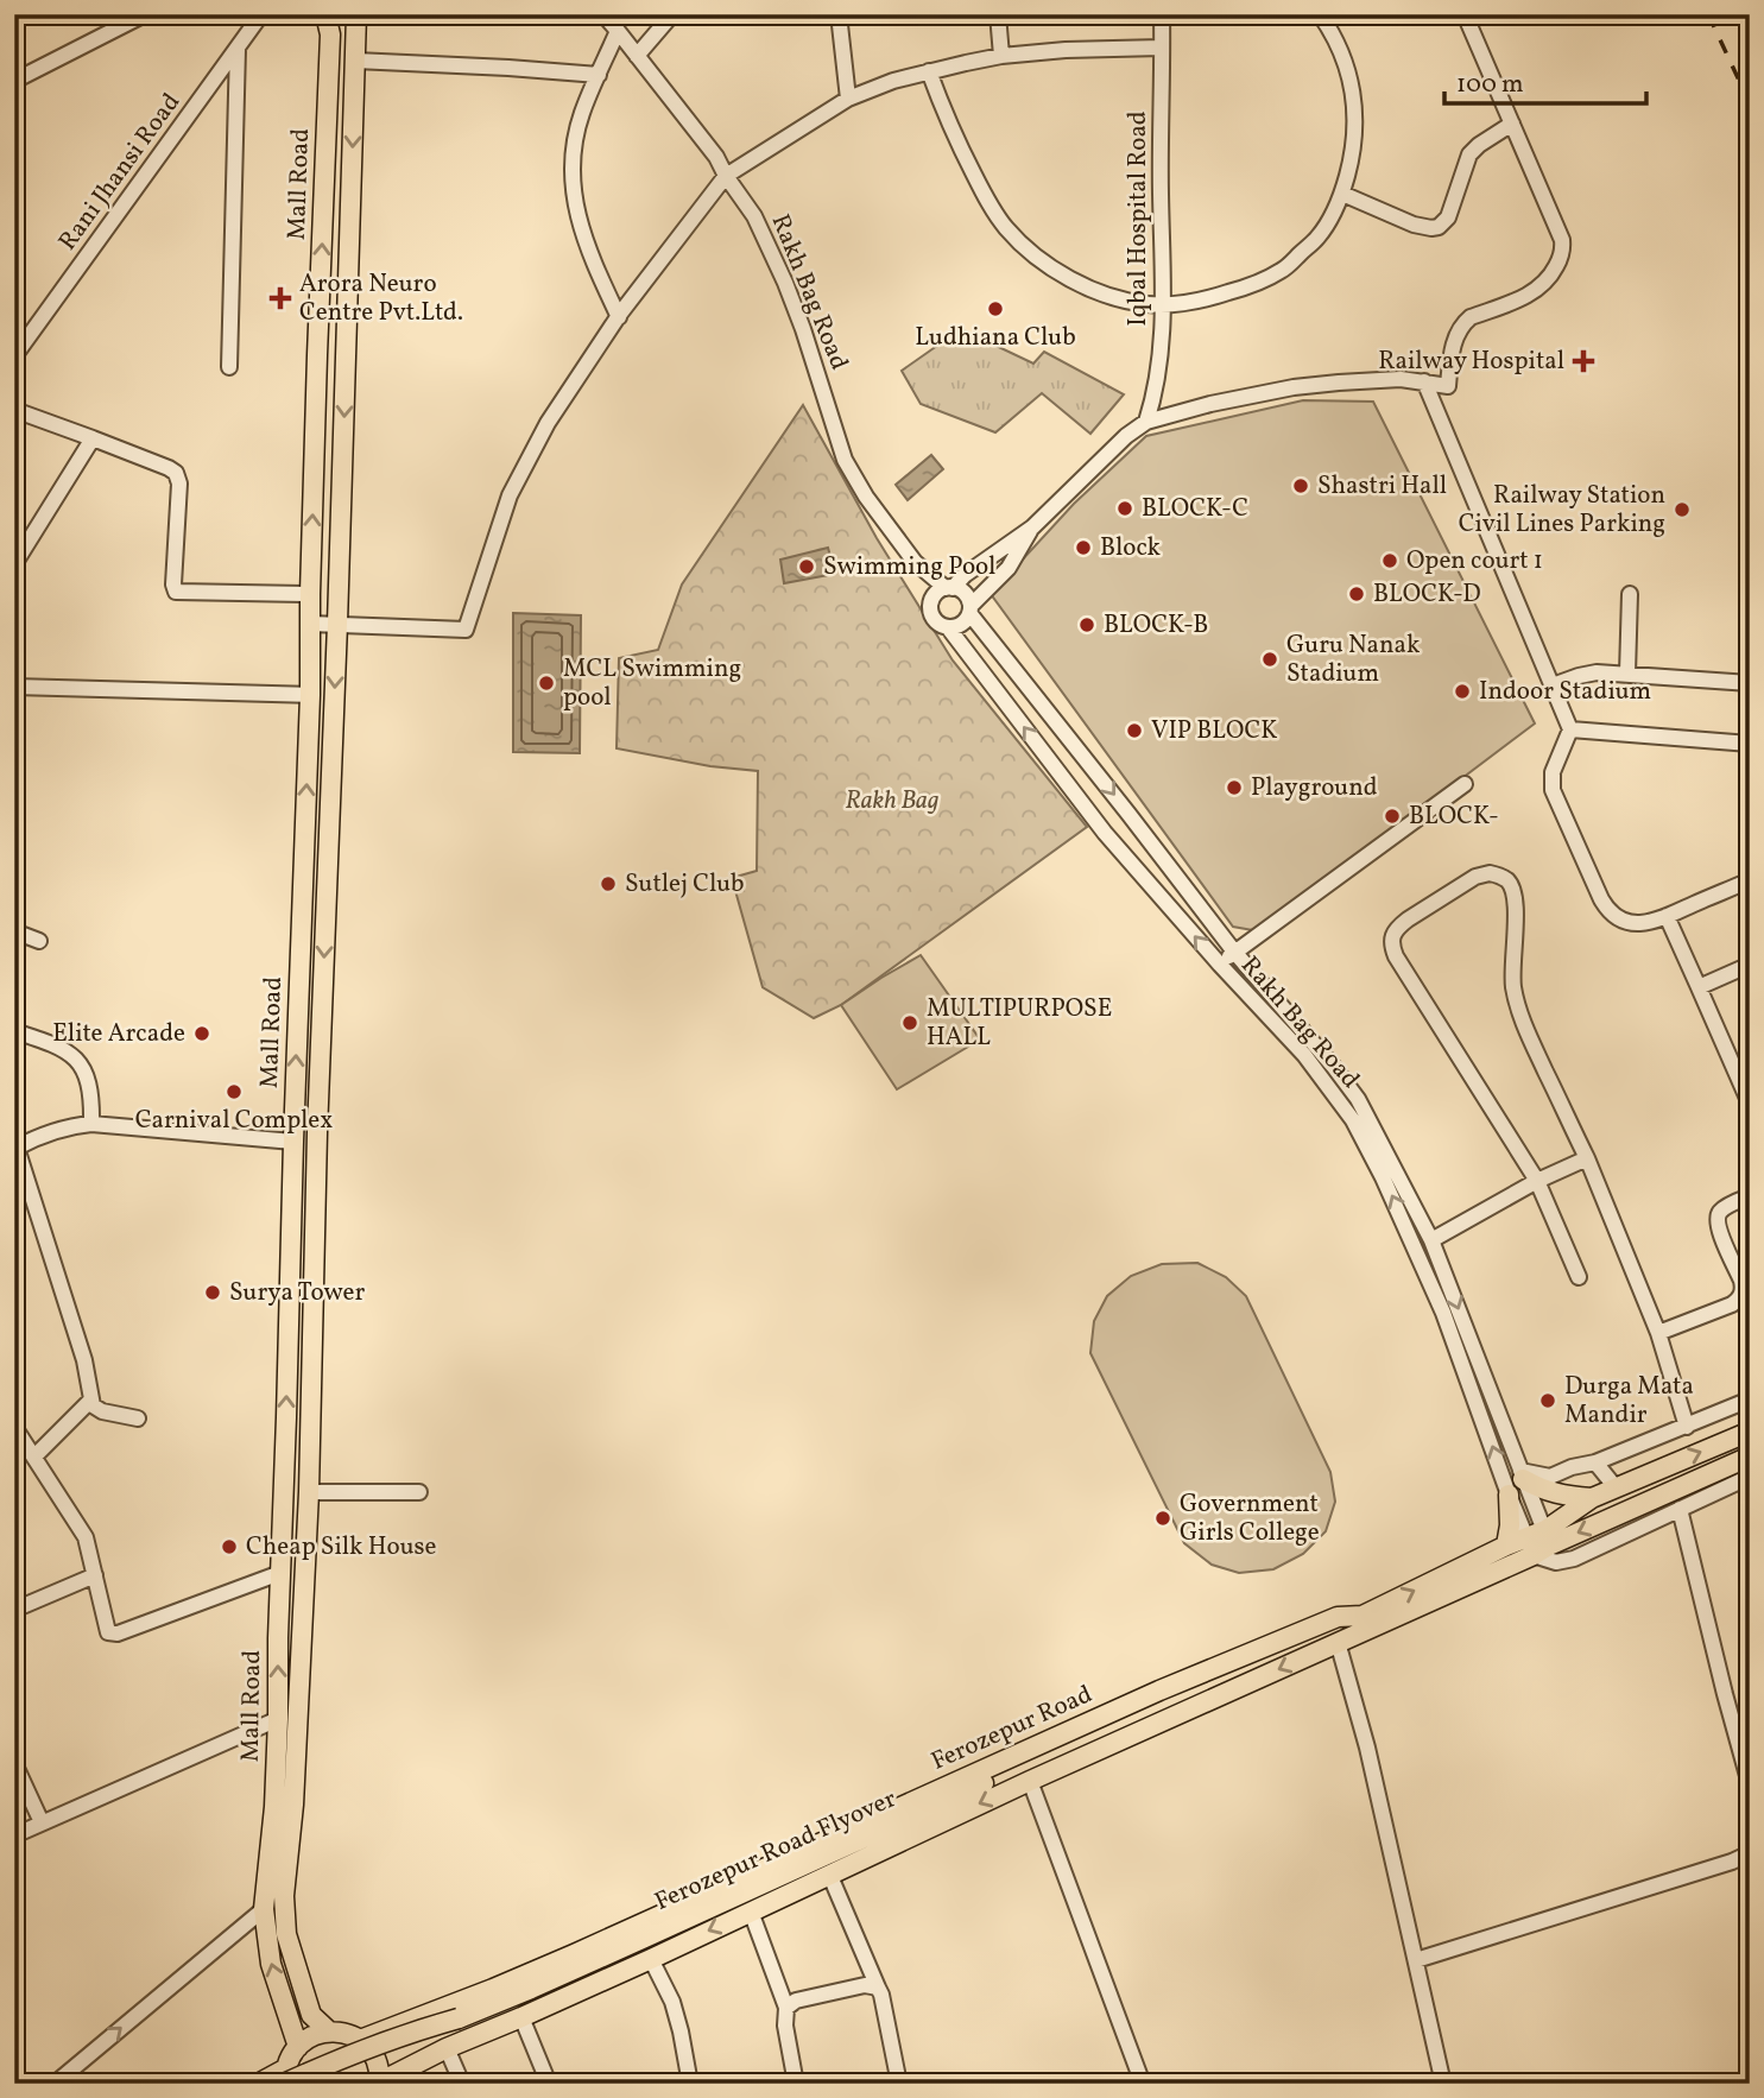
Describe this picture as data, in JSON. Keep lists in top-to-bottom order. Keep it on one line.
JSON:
{"streets":{"main road":["Mall Road","Ferozepur Road","Ferozepur Road Flyover"],"street":["Rani Jhansi Road","Iqbal Hospital Road","Rakh Bag Road"]},"crossings":[["Rakh Bag Road","Ferozepur Road"],["Ferozepur Road","Ferozepur Road Flyover"]],"parks":["Rakh Bag"],"places":{"health":["Arora Neuro Centre Pvt.Ltd.","Railway Hospital"],"other":["Ludhiana Club","Shastri Hall","BLOCK-C","Railway Station Civil Lines Parking","Block","Open court 1","Swimming Pool","BLOCK-D","BLOCK-B","Guru Nanak Stadium","MCL Swimming pool","Indoor Stadium","VIP BLOCK","Playground","BLOCK-","Sutlej Club","MULTIPURPOSE HALL","Elite Arcade","Carnival Complex","Surya Tower","Durga Mata Mandir","Government Girls College","Cheap Silk House"]},"scale_bar":"100 m"}
